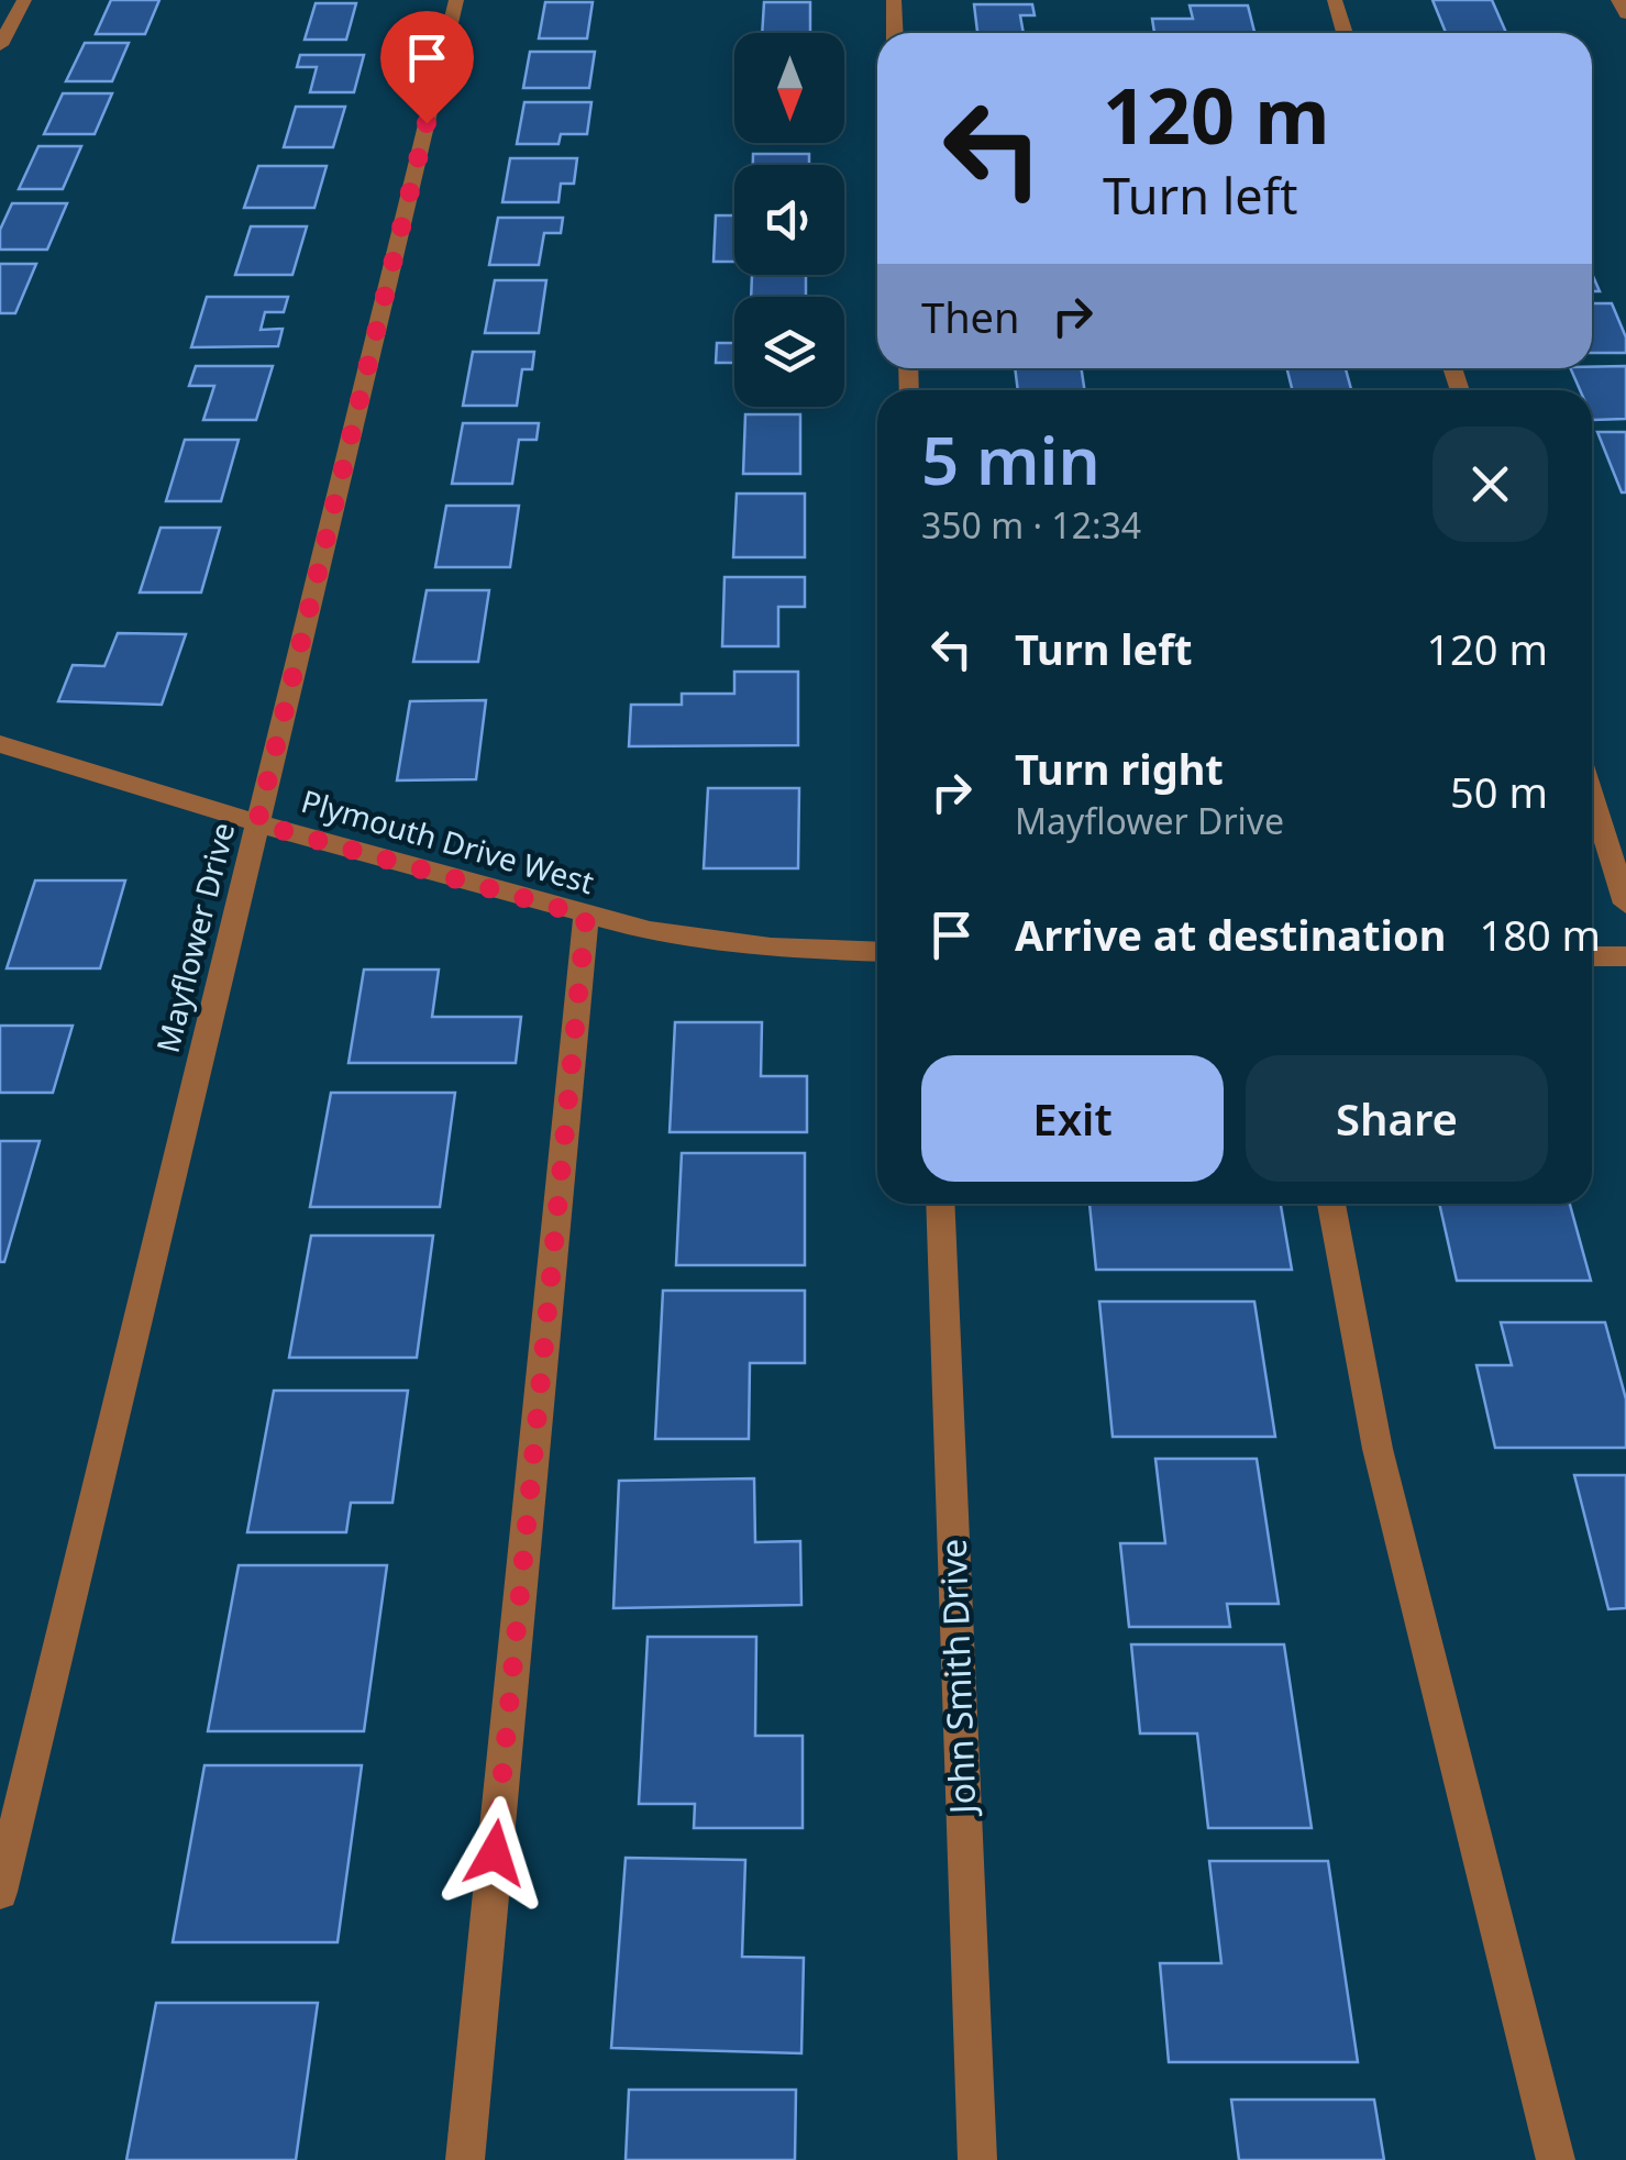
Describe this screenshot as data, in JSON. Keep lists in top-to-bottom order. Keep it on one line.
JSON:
{"streets":{"street":["Plymouth Drive West","Mayflower Drive","John Smith Drive"]},"crossings":[["Plymouth Drive West","Mayflower Drive"]],"north":"bottom","page":{"turn":["120 m","Turn left"],"then":"Then","heading":["5 min","350 m · 12:34"],"list":[{"name":"Turn left","value":"120 m"},{"name":"Turn right","note":"Mayflower Drive","value":"50 m"},{"name":"Arrive at destination","value":"180 m"}],"buttons":["Exit","Share"]}}
